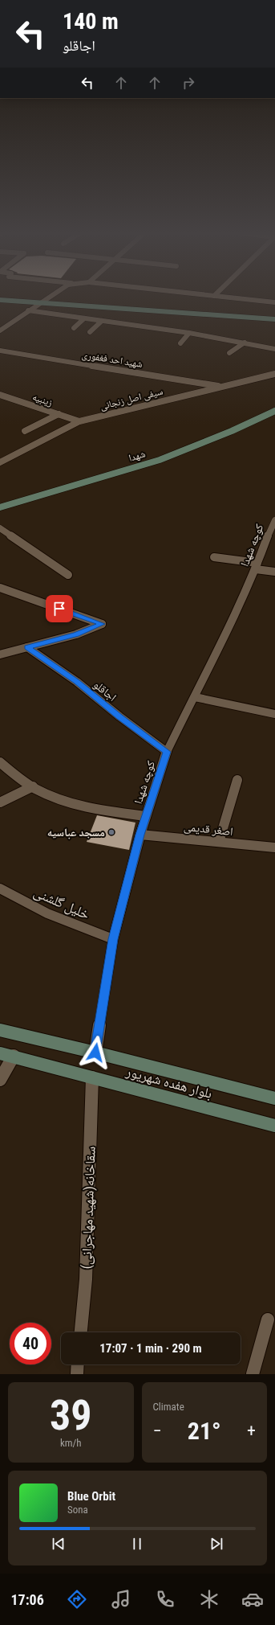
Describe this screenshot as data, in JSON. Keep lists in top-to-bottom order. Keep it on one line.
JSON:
{"streets":{"main road":["شهدا","بلوار هفده شهریور"],"street":["شهید احد فغفوری","سیفی اصل زنجانی","زینبیه","کوچه شهدا","اجاقلو","اصغر قدیمی","خلیل گلشنی","سقاخانه(شهید مهاجرانی)"]},"crossings":[["شهید احد فغفوری","سیفی اصل زنجانی"],["سیفی اصل زنجانی","زینبیه"],["کوچه شهدا","اجاقلو"],["کوچه شهدا","اصغر قدیمی"],["کوچه شهدا","خلیل گلشنی"],["کوچه شهدا","بلوار هفده شهریور"],["بلوار هفده شهریور","سقاخانه(شهید مهاجرانی)"]],"places":["مسجد عباسیه"],"page":{"turn":["140 m","اجاقلو"],"limit":"40","trip":"17:07 · 1 min · 290 m","tile":[["39","km/h"],"Climate"],"heat":["−","21°","+"],"song":["Blue Orbit","Sona"],"tabs":"17:06"}}
